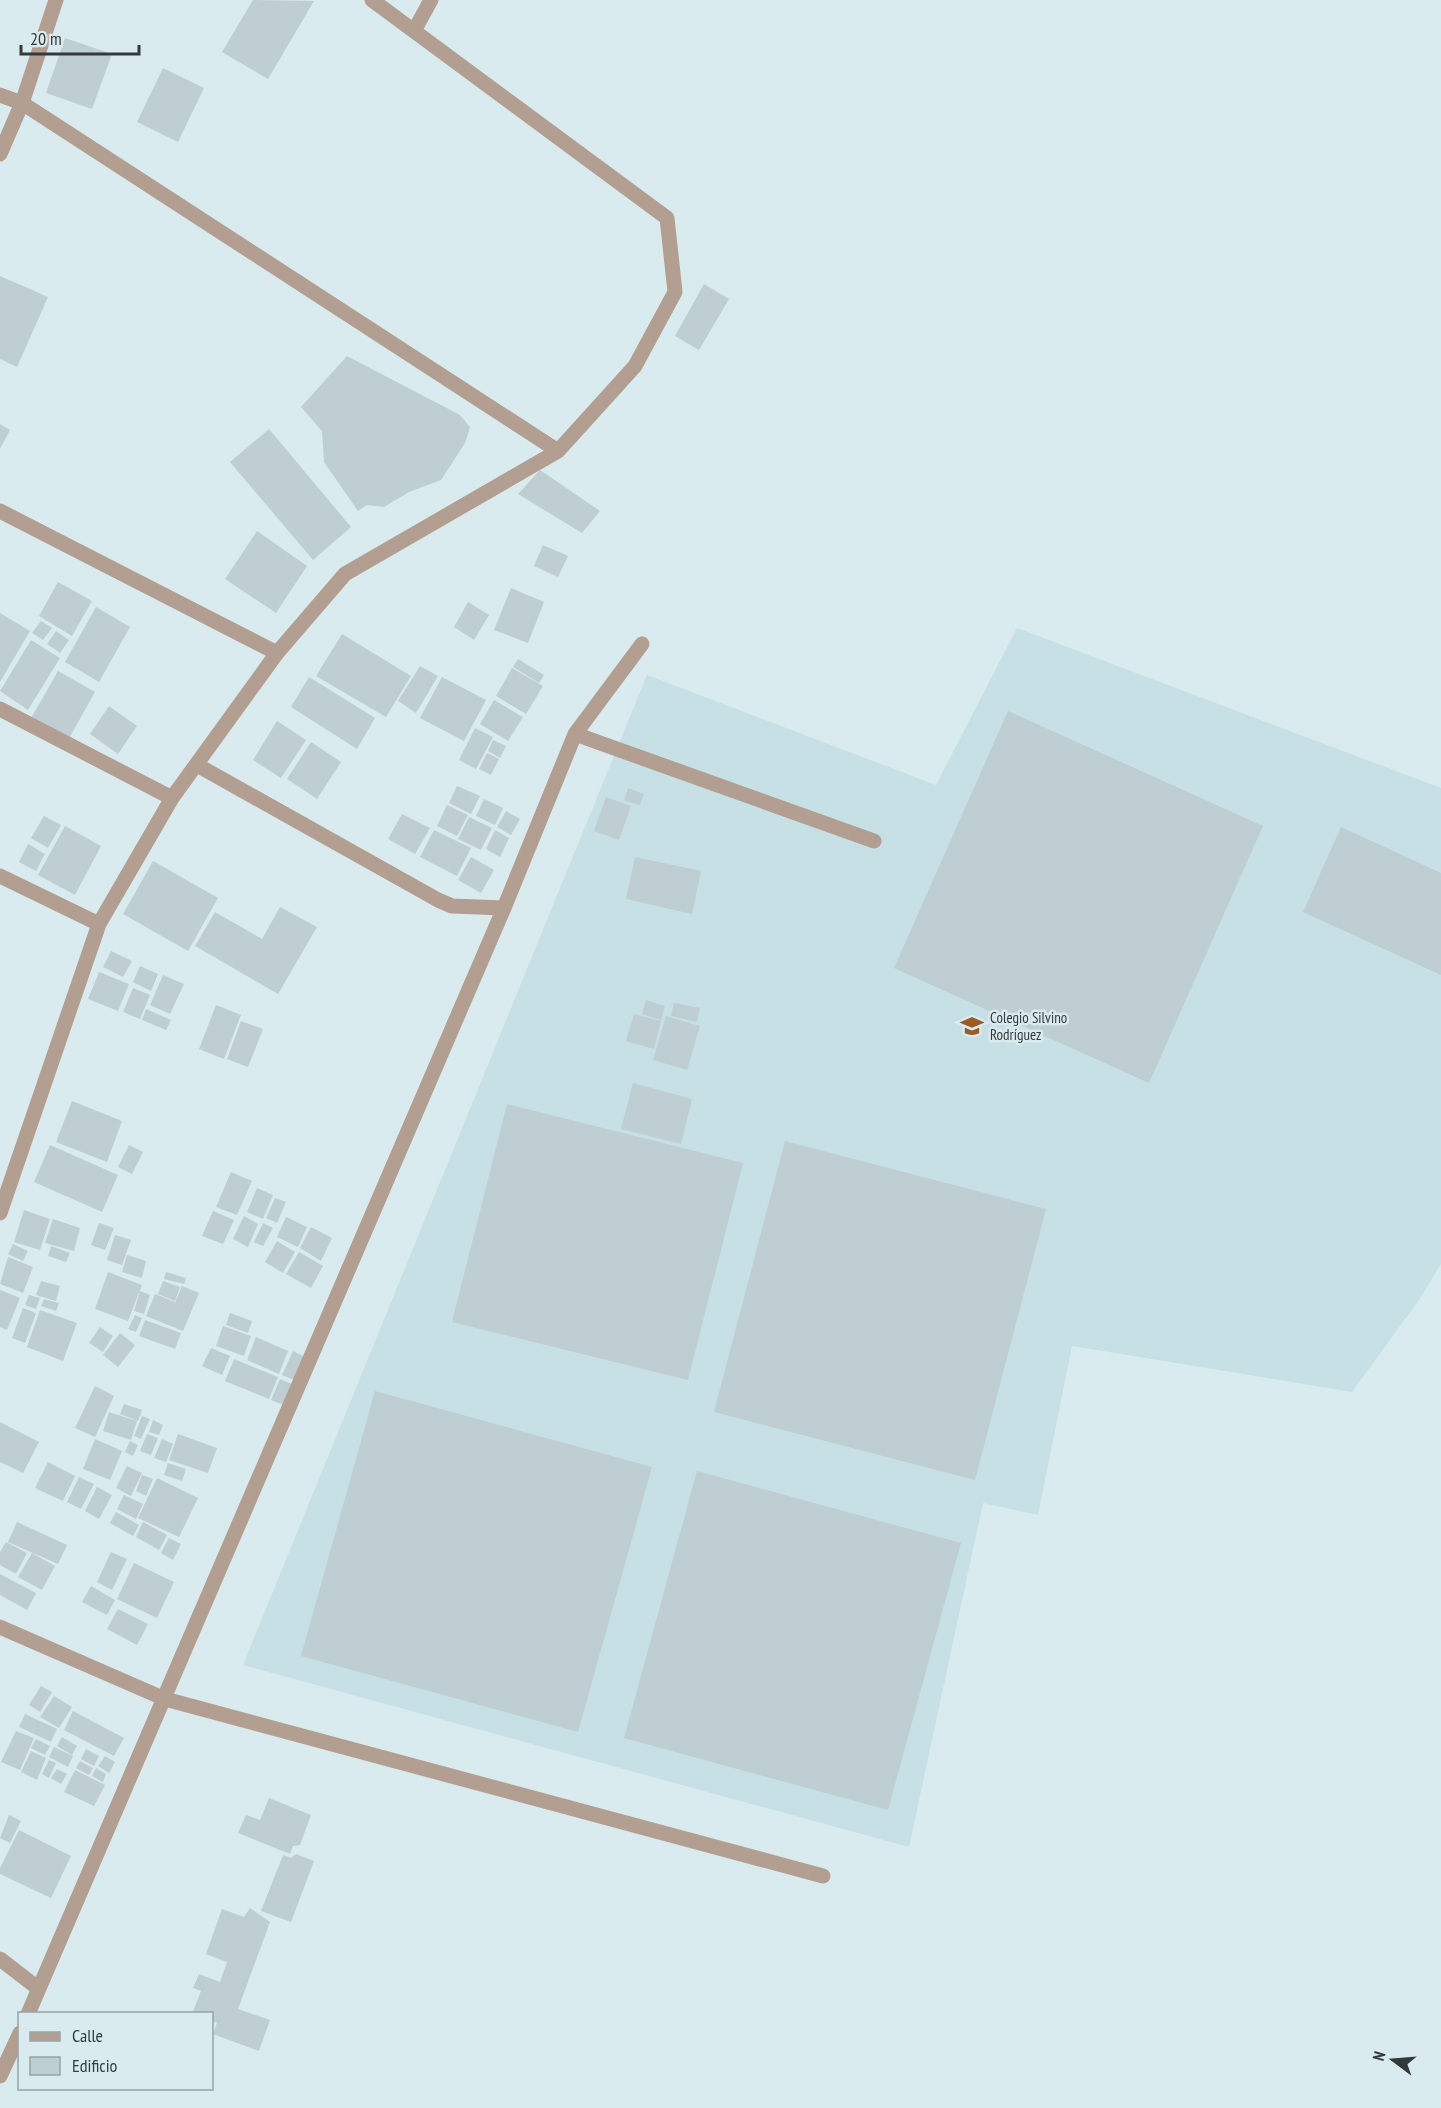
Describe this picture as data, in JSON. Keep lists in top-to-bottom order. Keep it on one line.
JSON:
{"places":{"school or university":["Colegio Silvino Rodríguez"]},"legend":["Calle","Edificio"],"scale_bar":"20 m","north":"left"}
